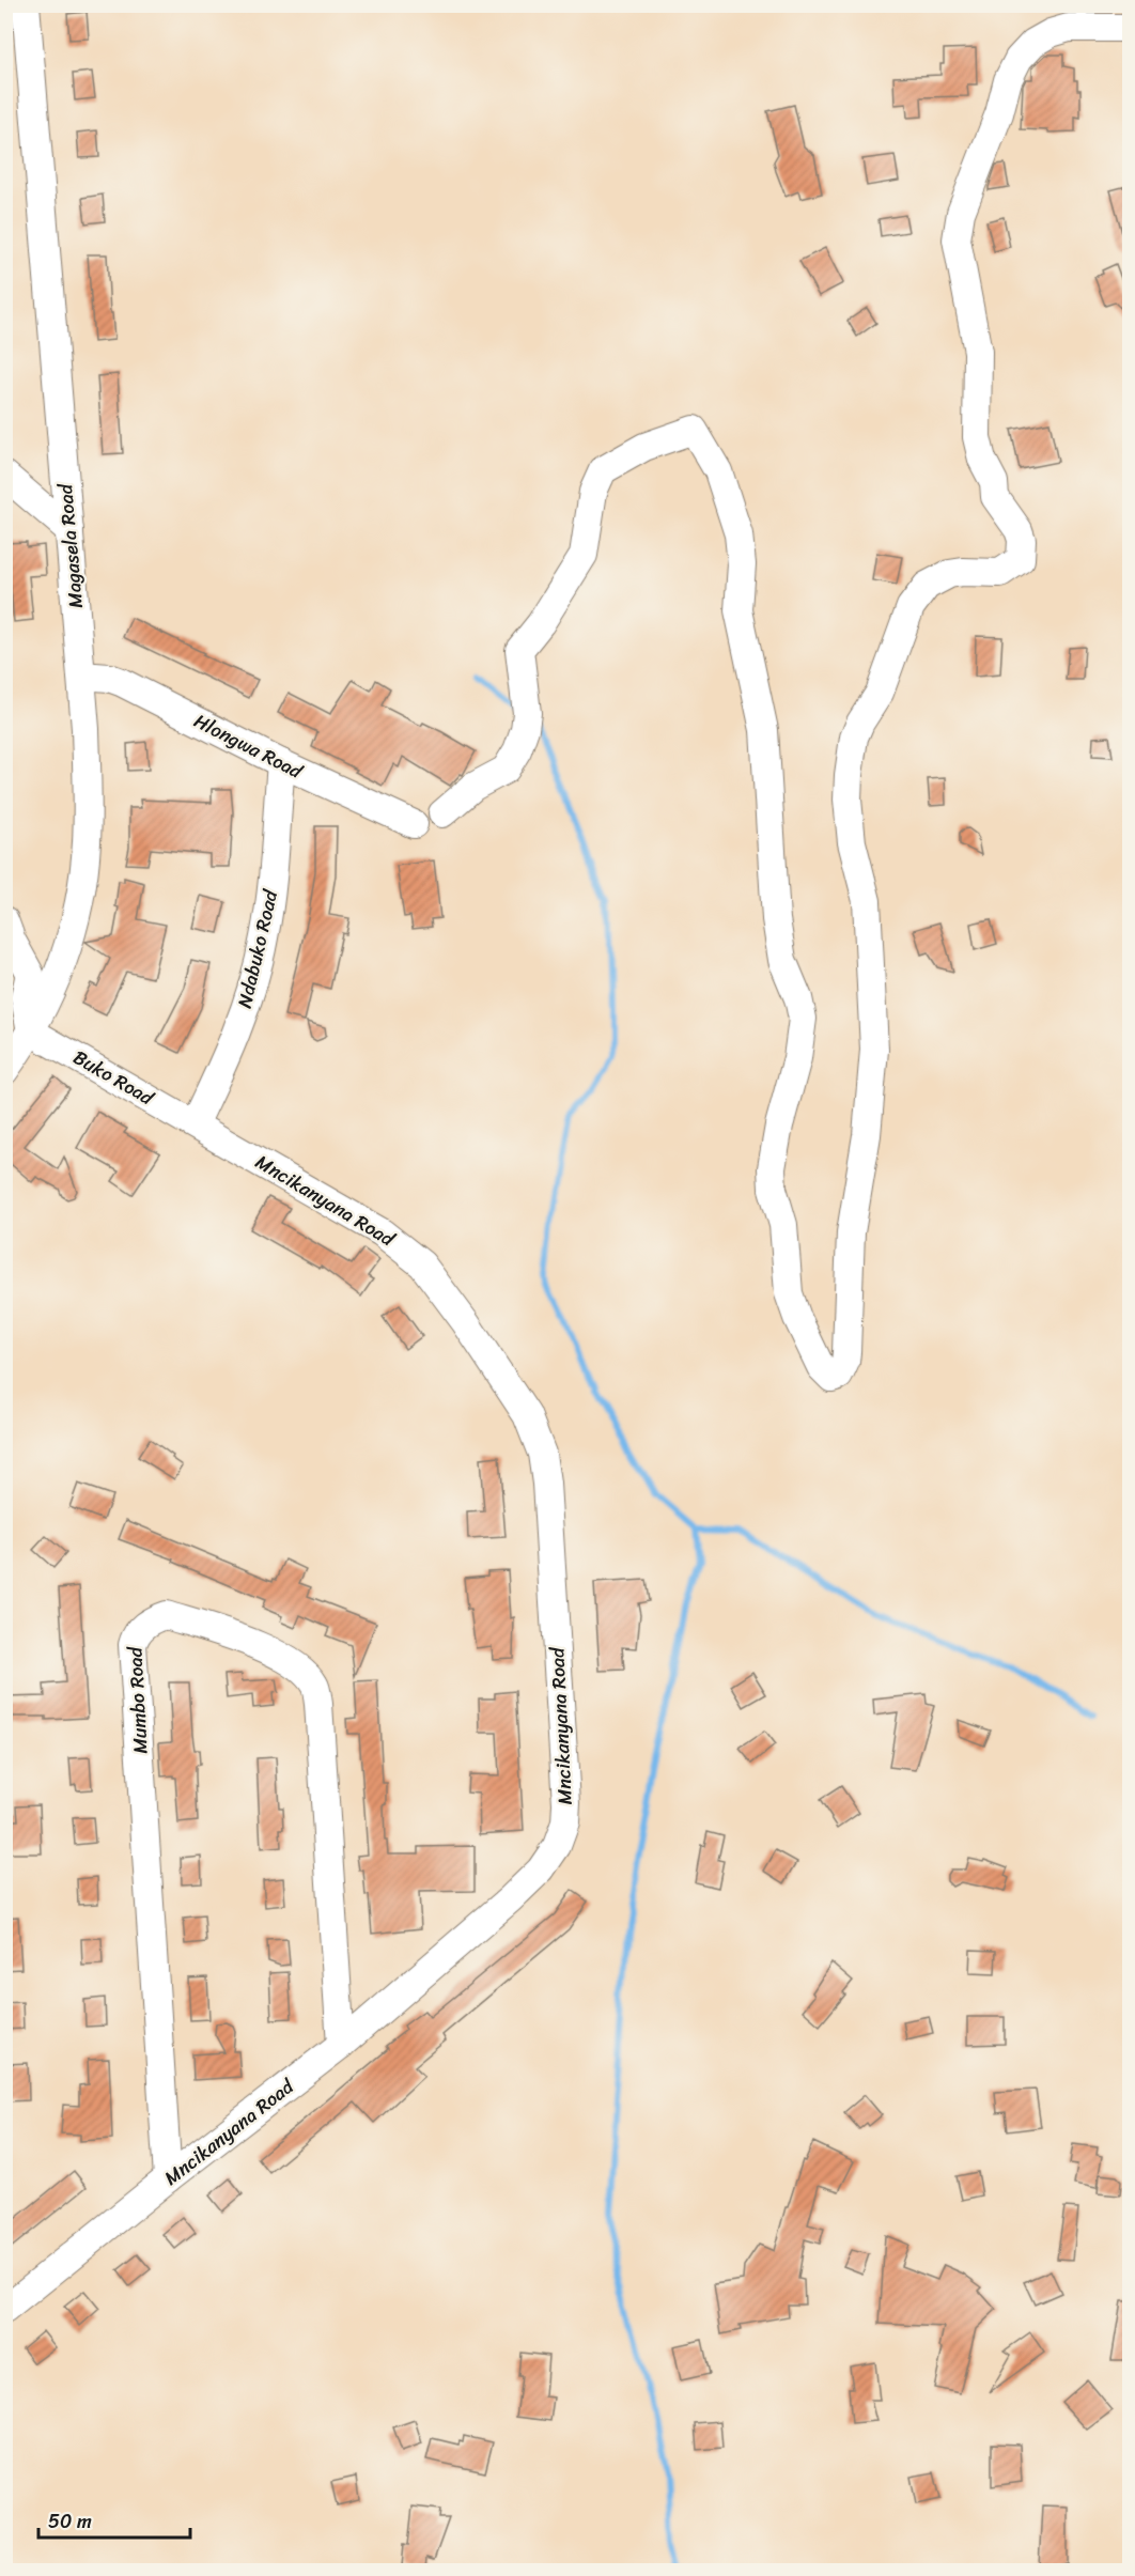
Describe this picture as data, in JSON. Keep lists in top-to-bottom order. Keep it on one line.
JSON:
{"streets":{"street":["Magasela Road","Hlongwa Road","Ndabuko Road","Buko Road","Mncikanyana Road","Mumbo Road"]},"crossings":[["Magasela Road","Hlongwa Road"],["Magasela Road","Buko Road"],["Hlongwa Road","Ndabuko Road"],["Ndabuko Road","Buko Road"],["Ndabuko Road","Mncikanyana Road"],["Buko Road","Mncikanyana Road"],["Mncikanyana Road","Mumbo Road"]],"scale_bar":"50 m"}
